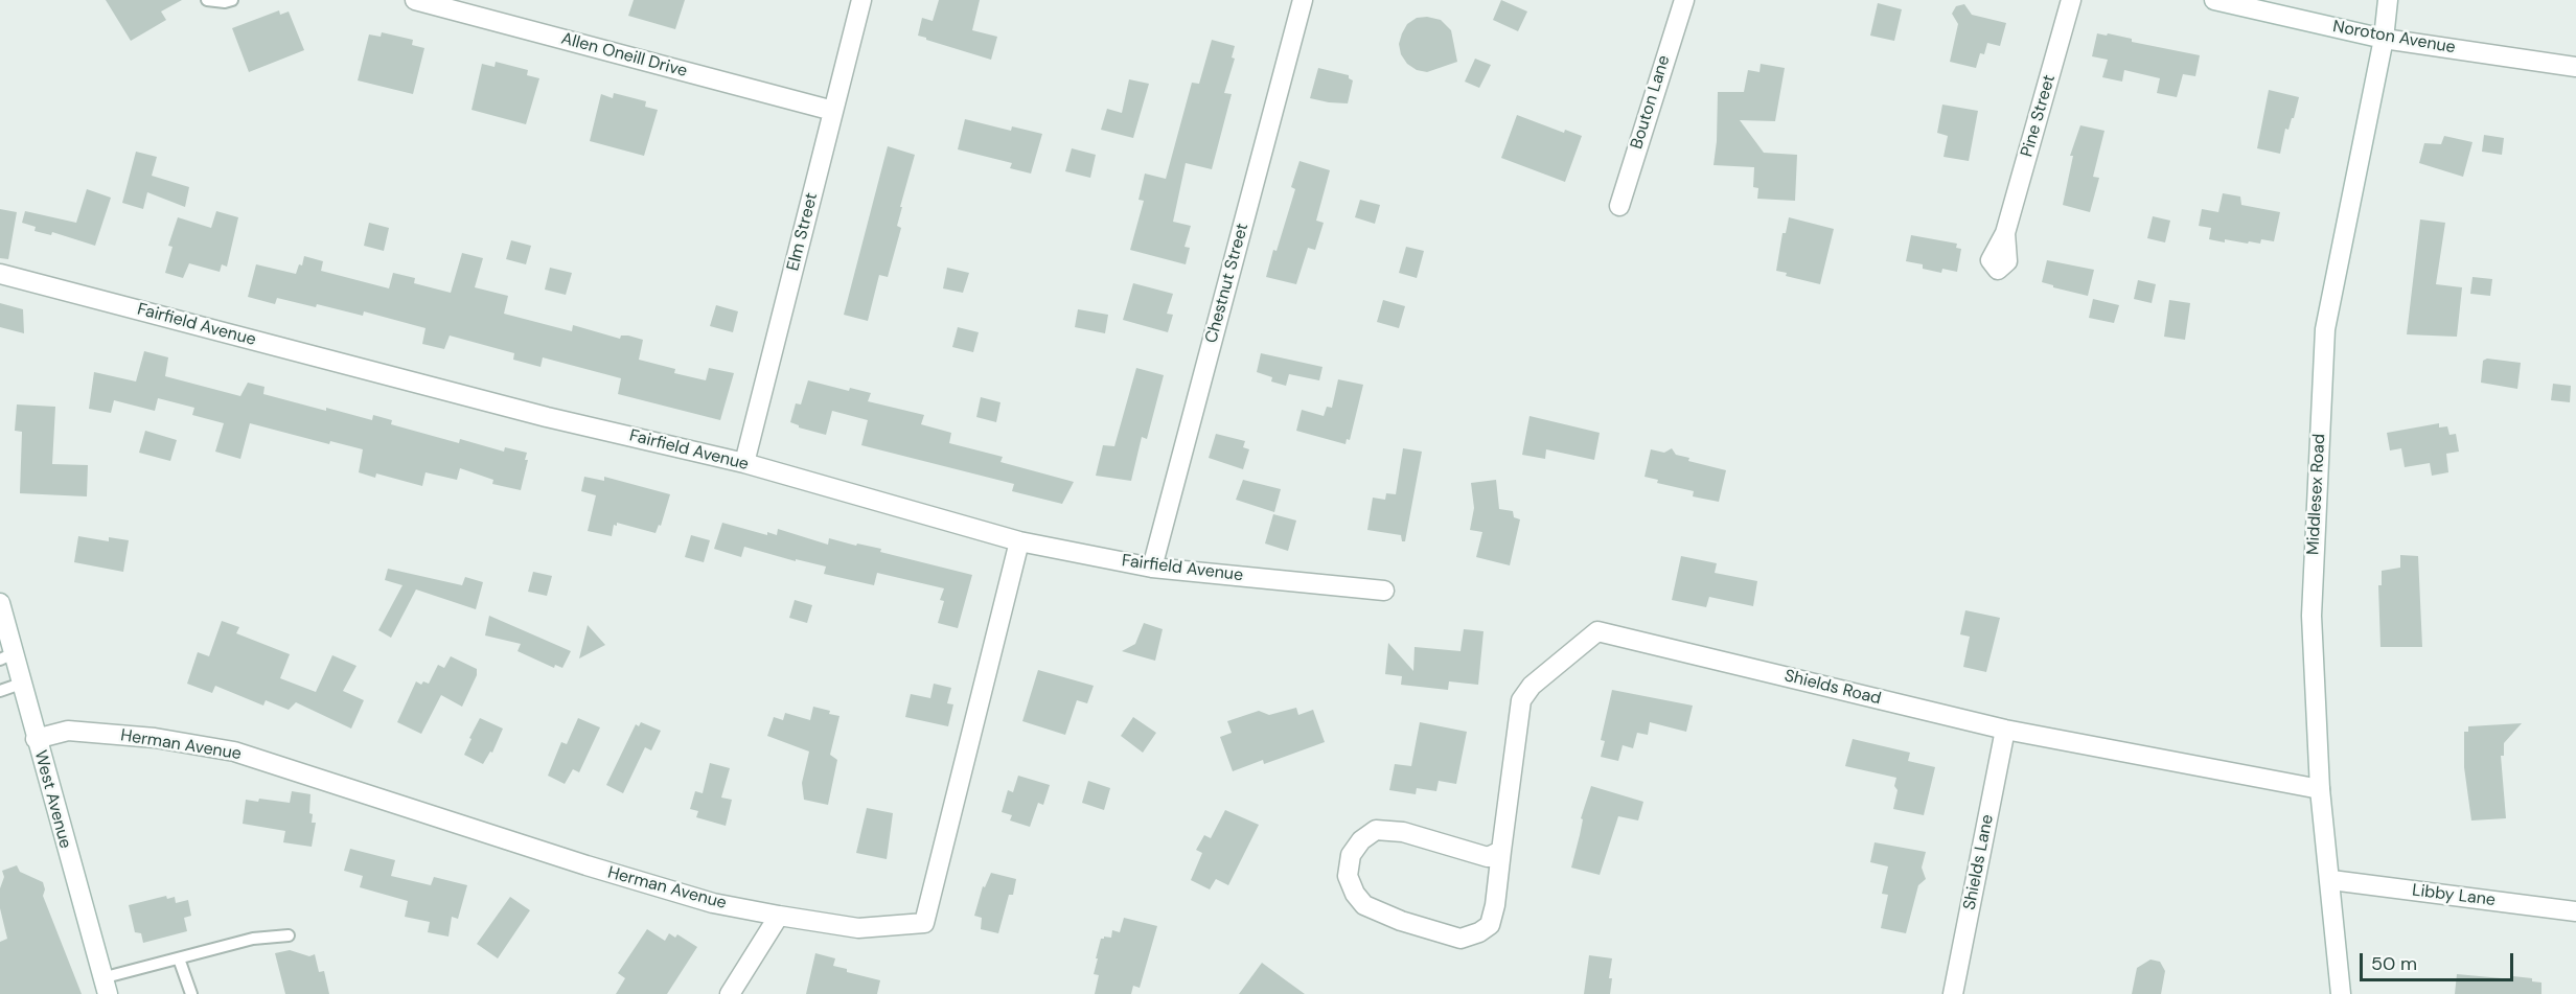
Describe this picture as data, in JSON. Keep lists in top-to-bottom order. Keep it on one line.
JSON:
{"streets":{"street":["Noroton Avenue","Allen Oneill Drive","Bouton Lane","Pine Street","Elm Street","Chestnut Street","Fairfield Avenue","Middlesex Road","Shields Road","Herman Avenue","West Avenue","Shields Lane","Libby Lane"]},"crossings":[["Noroton Avenue","Middlesex Road"],["Allen Oneill Drive","Elm Street"],["Elm Street","Fairfield Avenue"],["Chestnut Street","Fairfield Avenue"],["Fairfield Avenue","Herman Avenue"],["Middlesex Road","Shields Road"],["Middlesex Road","Libby Lane"],["Shields Road","Shields Lane"],["Herman Avenue","West Avenue"]],"scale_bar":"50 m"}
